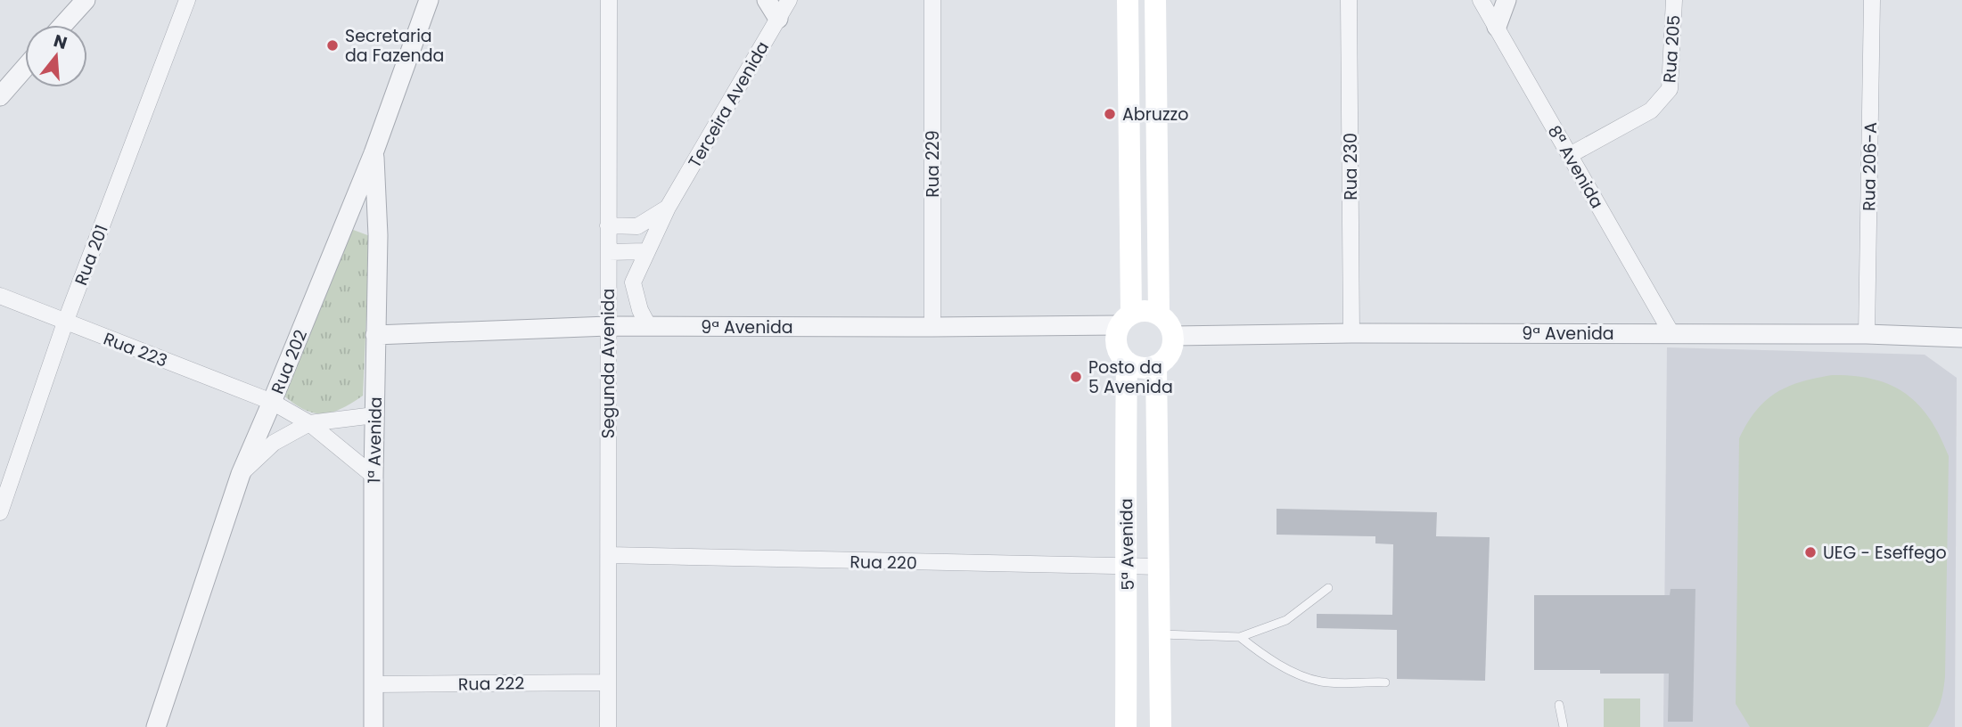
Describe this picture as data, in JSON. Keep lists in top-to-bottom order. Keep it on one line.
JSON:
{"streets":{"main road":["5ª Avenida"],"street":["Rua 205","Terceira Avenida","Rua 229","Rua 230","8ª Avenida","Rua 206-A","Rua 201","9ª Avenida","Rua 223","Rua 202","Segunda Avenida","1ª Avenida","Rua 220","Rua 222"]},"crossings":[["Rua 205","8ª Avenida"],["Terceira Avenida","9ª Avenida"],["Terceira Avenida","Segunda Avenida"],["Rua 229","9ª Avenida"],["Rua 230","9ª Avenida"],["8ª Avenida","9ª Avenida"],["Rua 206-A","9ª Avenida"],["Rua 201","Rua 223"],["9ª Avenida","Segunda Avenida"],["9ª Avenida","1ª Avenida"],["9ª Avenida","5ª Avenida"],["Rua 223","Rua 202"],["Rua 223","1ª Avenida"],["Rua 202","1ª Avenida"],["Segunda Avenida","Rua 220"],["Segunda Avenida","Rua 222"],["1ª Avenida","Rua 222"],["5ª Avenida","Rua 220"]],"places":["Secretaria da Fazenda","Abruzzo","Posto da 5 Avenida","UEG - Eseffego"],"north":"top"}
